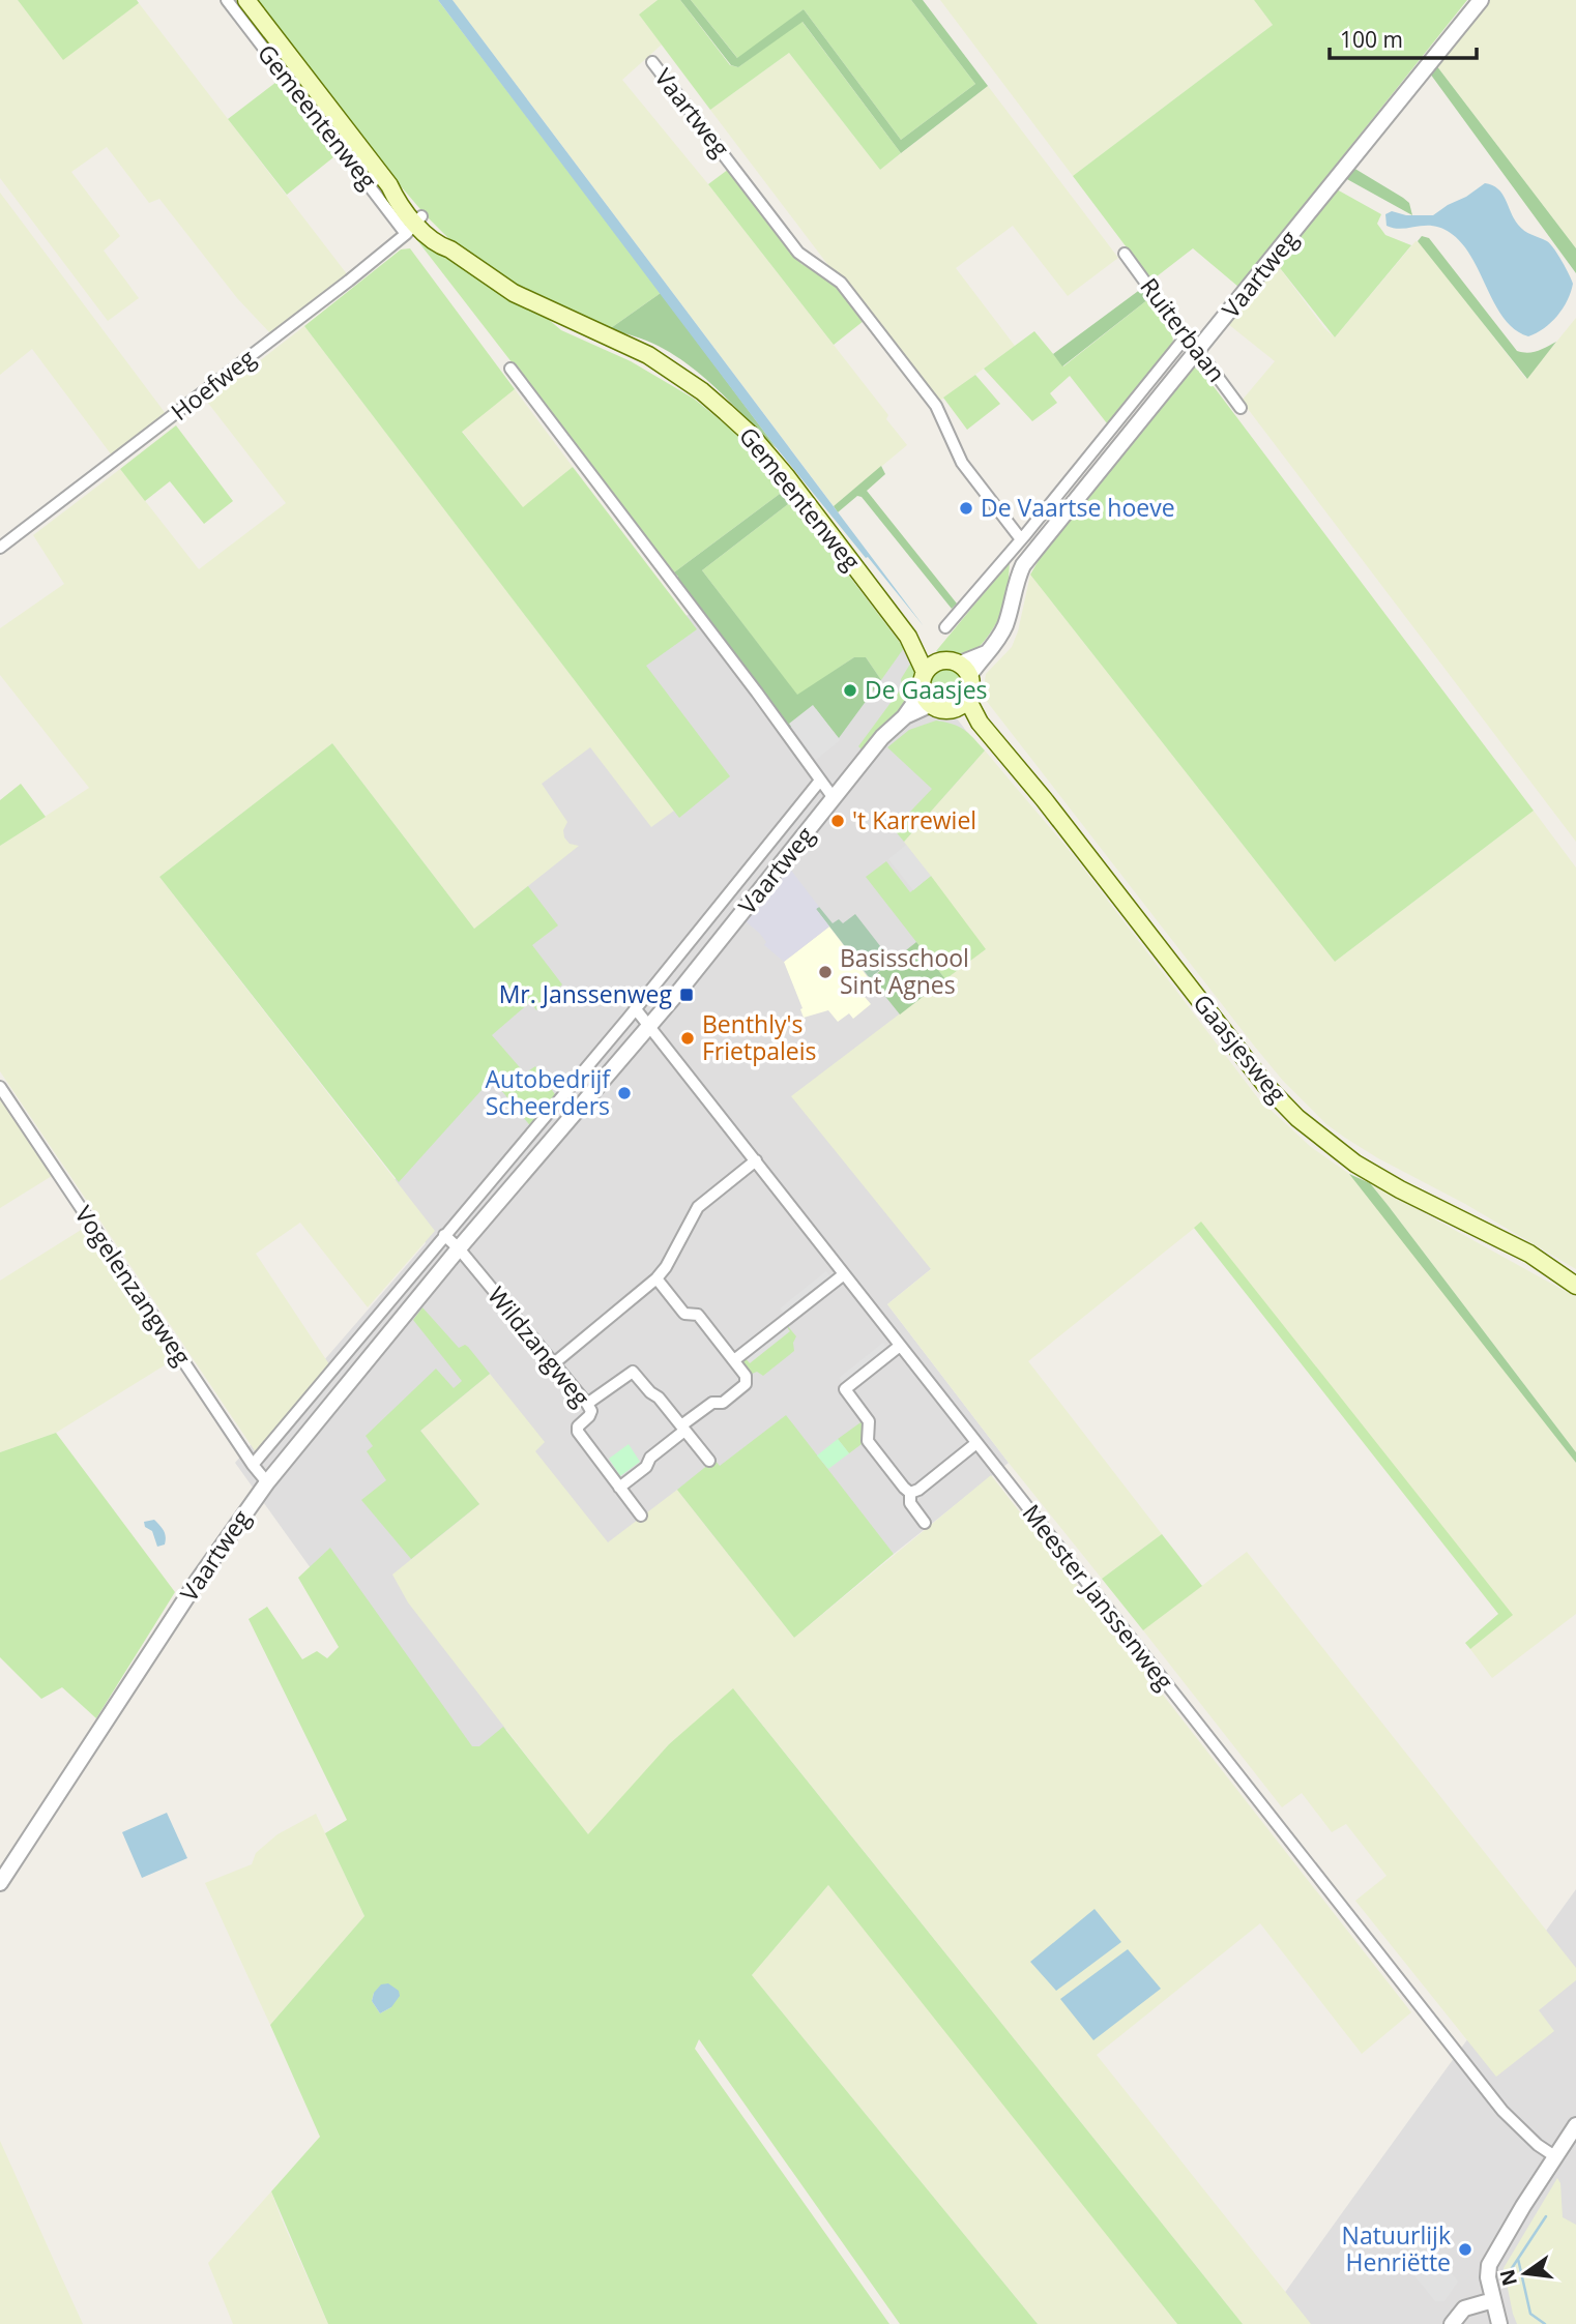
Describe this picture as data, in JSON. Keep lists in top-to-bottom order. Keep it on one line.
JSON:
{"streets":{"main road":["Gemeentenweg","Gaasjesweg"],"street":["Vaartweg","Ruiterbaan","Hoefweg","Vogelenzangweg","Wildzangweg","Meester Janssenweg"]},"crossings":[["Vaartweg","Gemeentenweg"],["Vaartweg","Ruiterbaan"],["Vaartweg","Gaasjesweg"],["Vaartweg","Vogelenzangweg"],["Vaartweg","Wildzangweg"],["Vaartweg","Meester Janssenweg"],["Gemeentenweg","Hoefweg"],["Gemeentenweg","Gaasjesweg"]],"places":{"other":["De Vaartse hoeve","De Gaasjes","'t Karrewiel","Basisschool Sint Agnes","Benthly's Frietpaleis","Autobedrijf Scheerders","Natuurlijk Henriëtte"],"transit":["Mr. Janssenweg"]},"scale_bar":"100 m","north":"left"}
